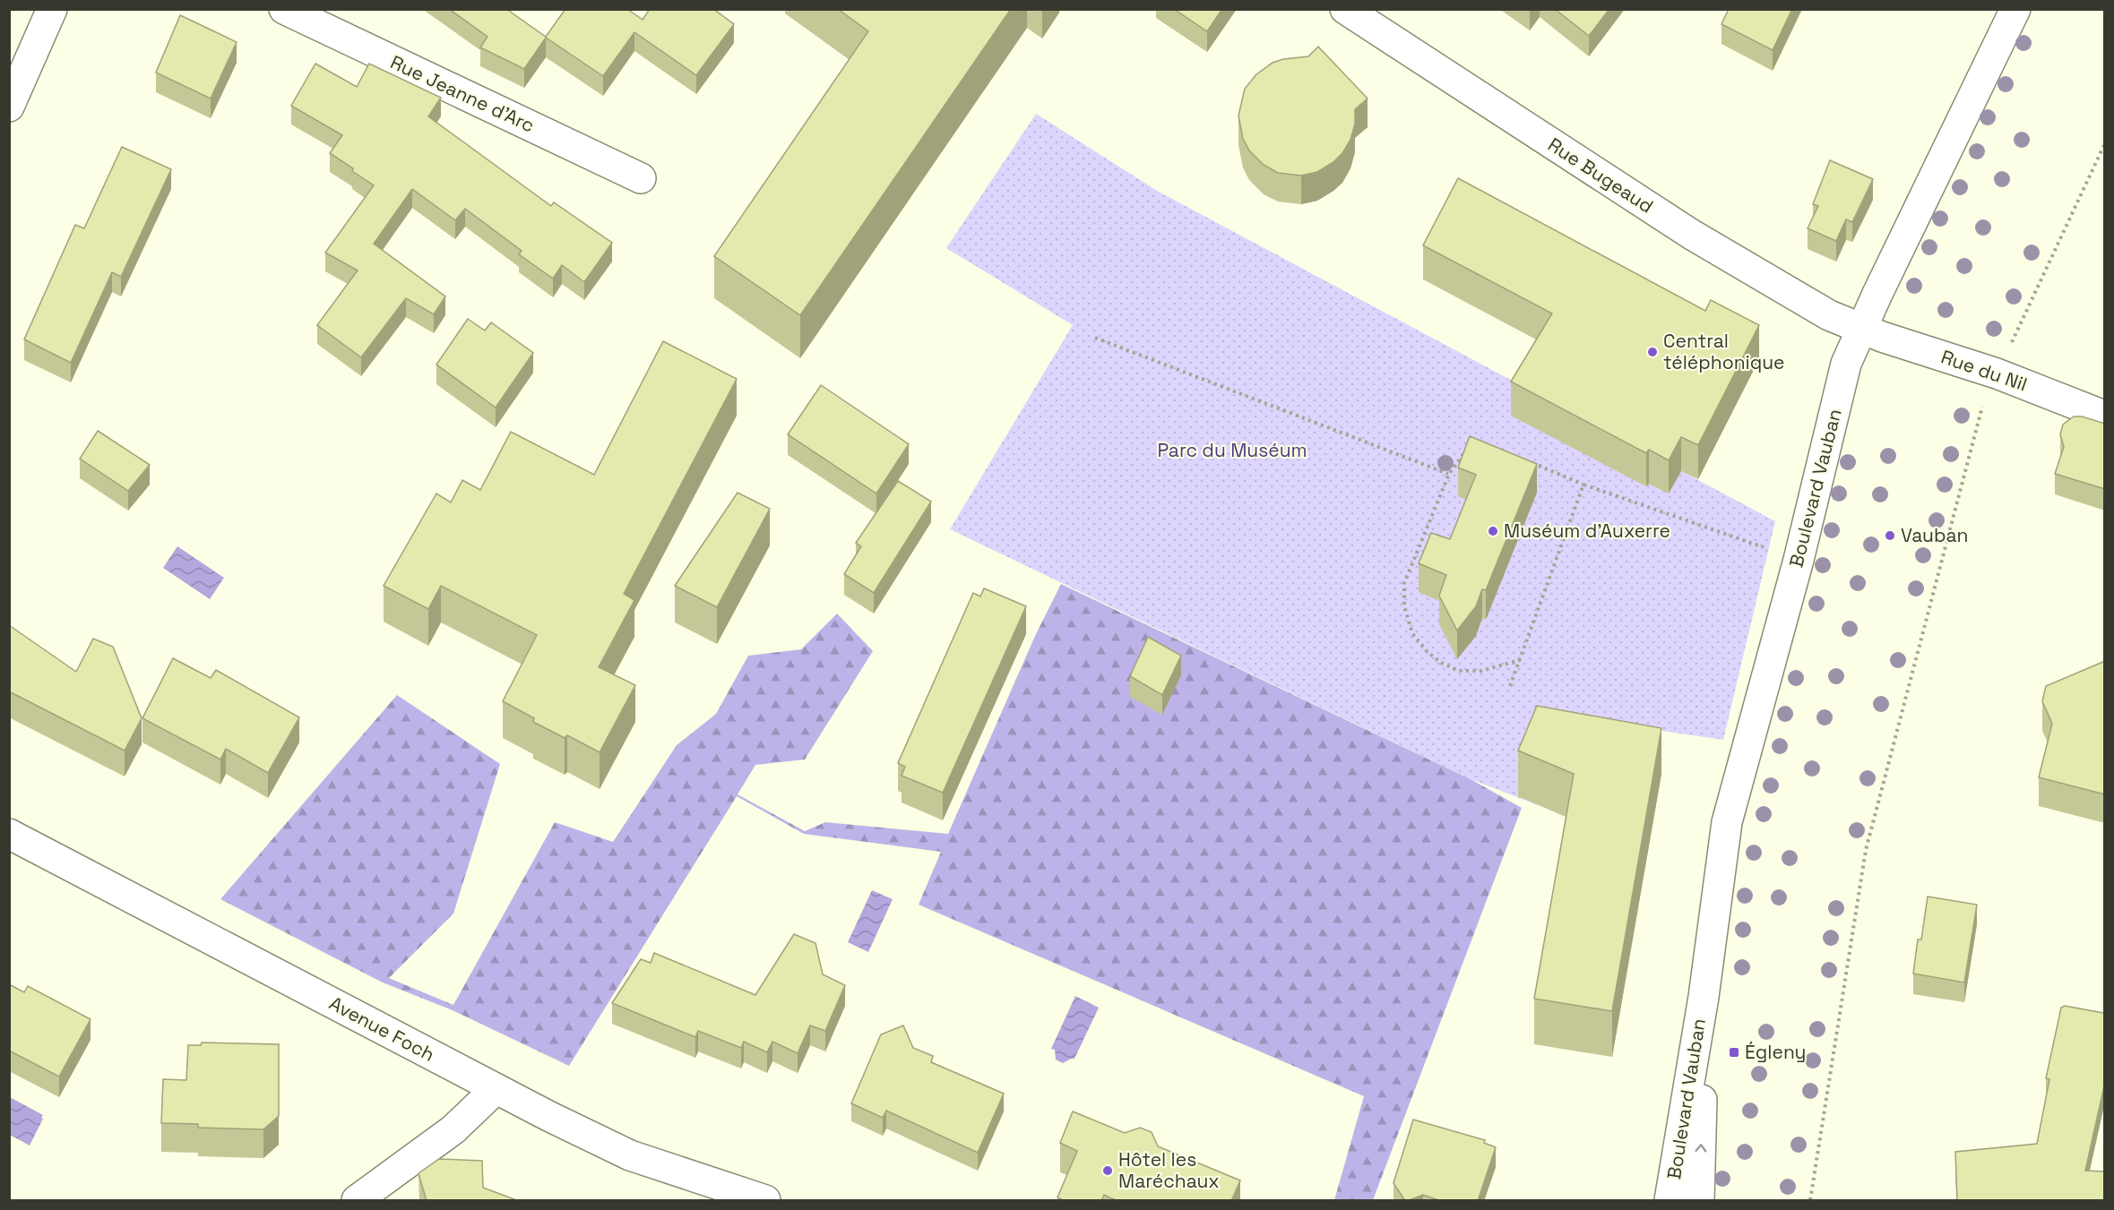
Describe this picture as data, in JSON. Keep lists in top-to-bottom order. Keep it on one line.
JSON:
{"streets":{"main road":["Rue Jeanne d'Arc","Rue Bugeaud","Rue du Nil","Boulevard Vauban","Avenue Foch"]},"crossings":[["Rue Bugeaud","Rue du Nil"],["Rue Bugeaud","Boulevard Vauban"],["Rue du Nil","Boulevard Vauban"]],"parks":["Parc du Muséum"],"places":{"other":["Central téléphonique","Muséum d'Auxerre","Vauban","Hôtel les Maréchaux"],"transit":["Égleny"]}}
